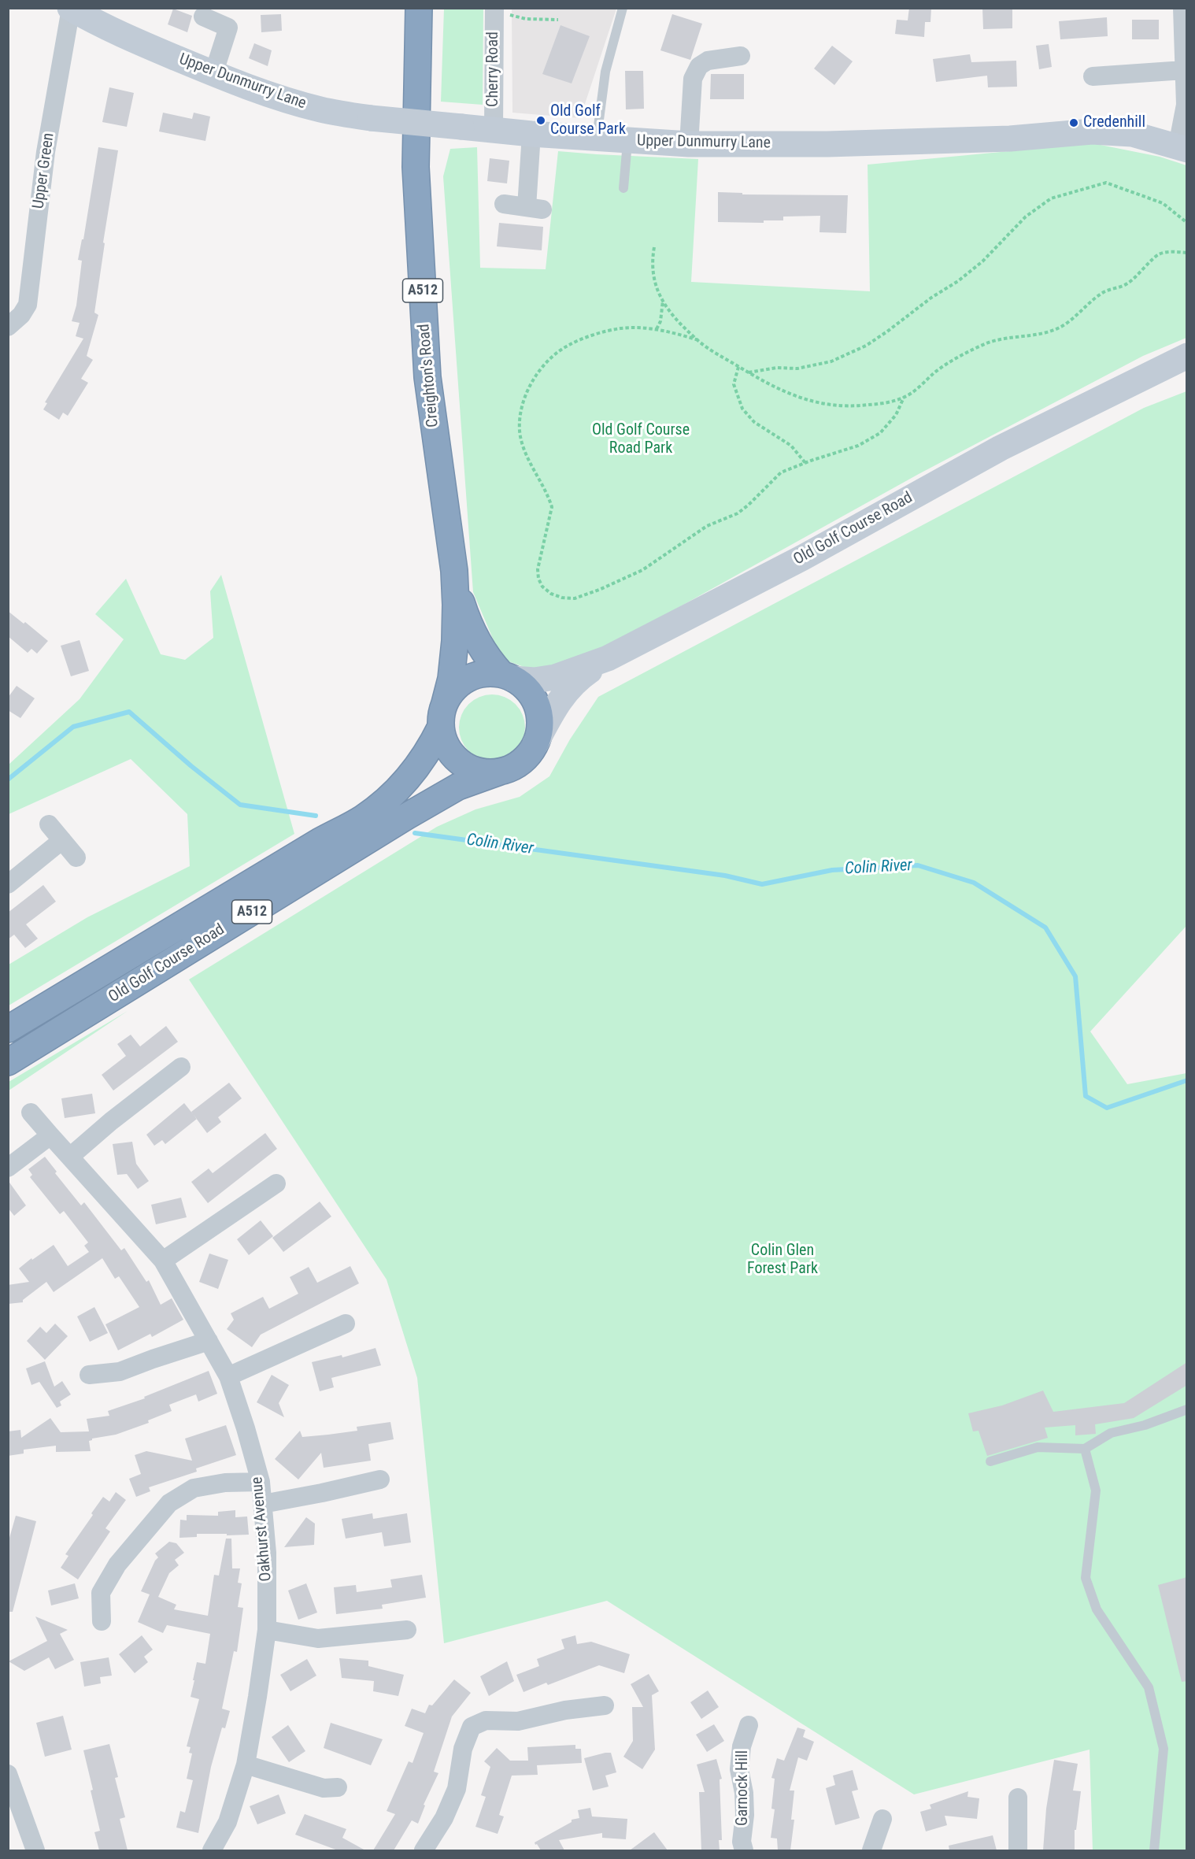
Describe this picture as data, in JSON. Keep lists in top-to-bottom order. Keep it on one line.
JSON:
{"streets":{"highway":["A512","Creighton's Road","Old Golf Course Road"],"street":["Cherry Road","Upper Dunmurry Lane","Upper Green","Oakhurst Avenue","Garnock Hill"]},"crossings":[["Cherry Road","Upper Dunmurry Lane"],["Upper Dunmurry Lane","Upper Green"],["A512","Creighton's Road"],["A512","Old Golf Course Road"],["Creighton's Road","Old Golf Course Road"]],"water":["Colin River"],"parks":["Old Golf Course Road Park","Colin Glen Forest Park"],"places":["Old Golf Course Park","Credenhill"]}
